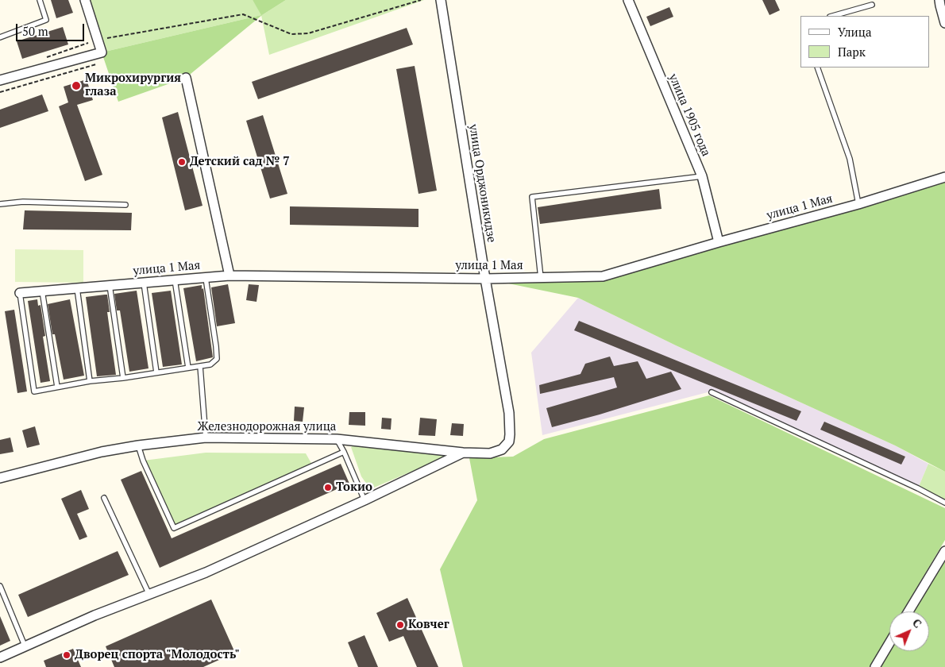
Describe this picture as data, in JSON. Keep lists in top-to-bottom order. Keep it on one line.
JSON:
{"streets":{"street":["улица 1905 года","улица Орджоникидзе","улица 1 Мая","Железнодорожная улица"]},"crossings":[["улица 1905 года","улица 1 Мая"],["улица Орджоникидзе","улица 1 Мая"],["улица Орджоникидзе","Железнодорожная улица"]],"places":["Микрохирургия глаза","Детский сад № 7","Токио","Ковчег","Дворец спорта \"Молодость\""],"legend":["Улица","Парк"],"scale_bar":"50 m","north":"top right"}
